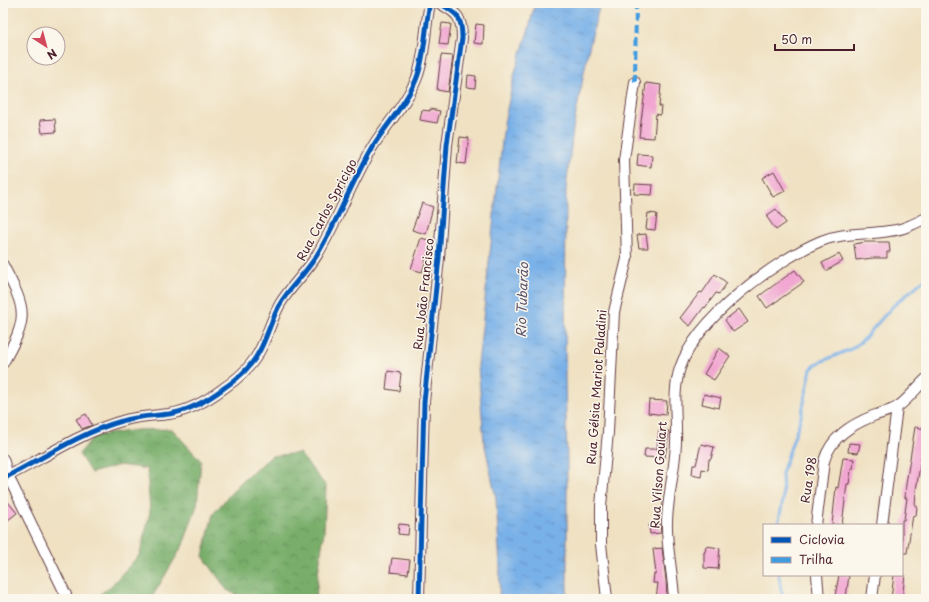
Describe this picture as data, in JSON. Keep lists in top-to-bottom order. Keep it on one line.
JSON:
{"streets":{"street":["Rua Carlos Spricigo","Rua João Francisco","Rua Gélsia Mariot Paladini","Rua Vilson Goulart","Rua 198"]},"water":["Rio Tubarão"],"legend":["Ciclovia","Trilha"],"scale_bar":"50 m","north":"bottom right"}
